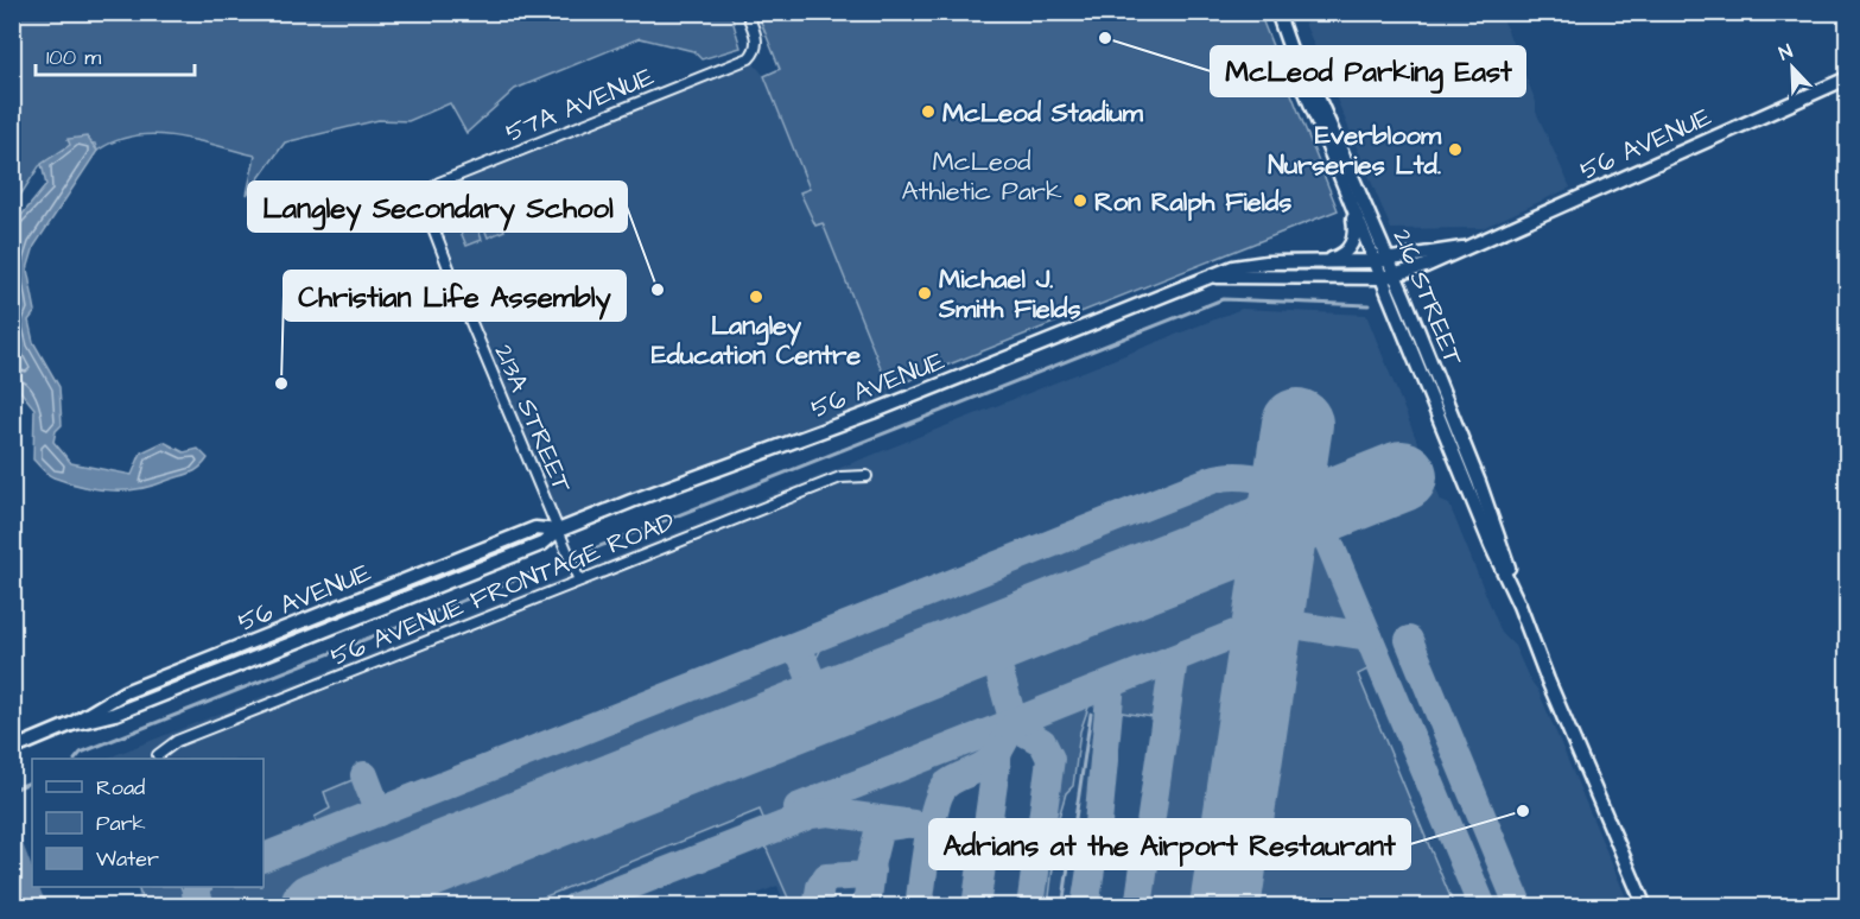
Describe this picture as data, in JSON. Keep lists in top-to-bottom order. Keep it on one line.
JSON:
{"streets":{"main road":["56 AVENUE","216 STREET"],"street":["57A AVENUE","213A STREET","56 AVENUE FRONTAGE ROAD"]},"crossings":[["57A AVENUE","213A STREET"],["56 AVENUE","216 STREET"],["56 AVENUE","213A STREET"],["213A STREET","56 AVENUE FRONTAGE ROAD"]],"parks":["McLeod Athletic Park"],"places":["McLeod Parking East","McLeod Stadium","Everbloom Nurseries Ltd.","Ron Ralph Fields","Langley Secondary School","Michael J. Smith Fields","Langley Education Centre","Christian Life Assembly","Adrians at the Airport Restaurant"],"legend":["Road","Park","Water"],"scale_bar":"100 m","north":"top left"}
